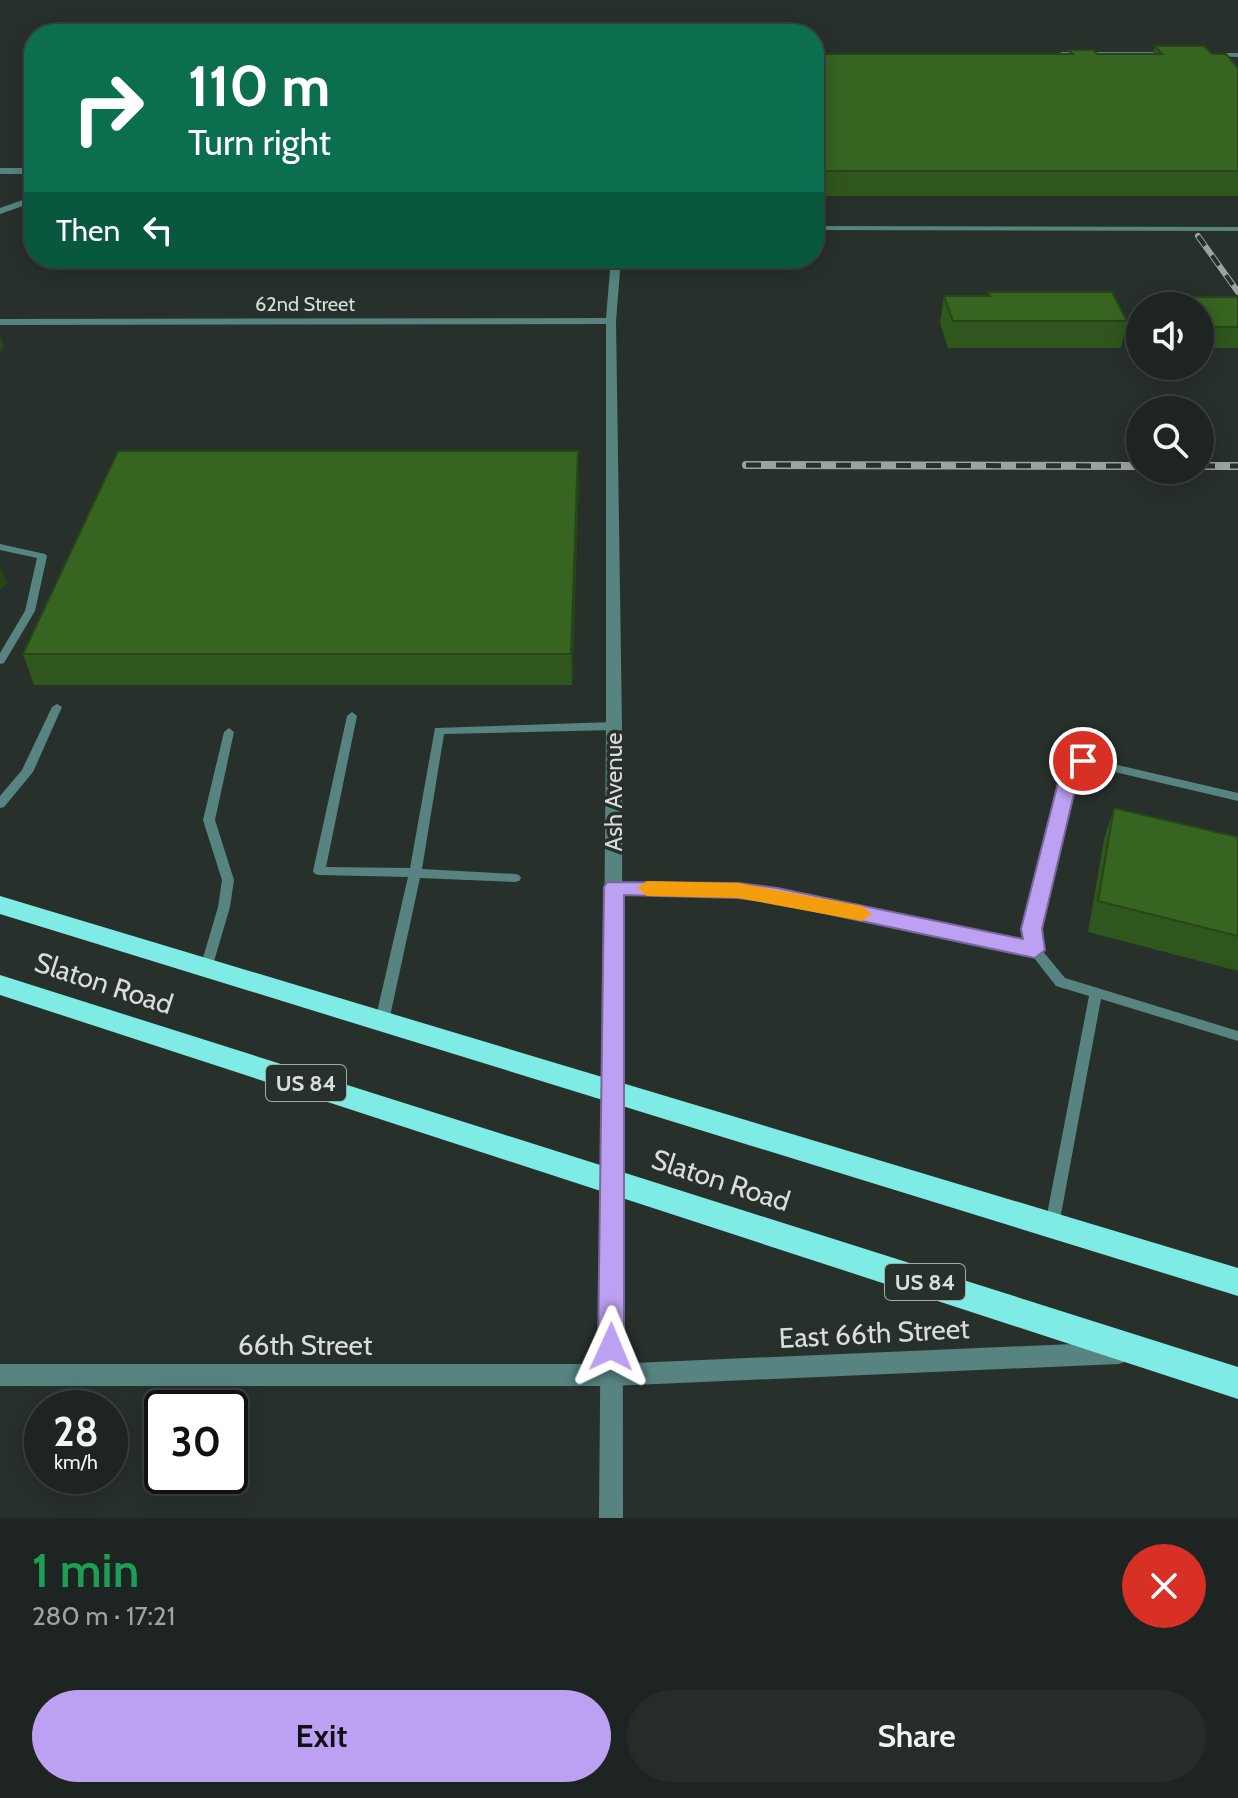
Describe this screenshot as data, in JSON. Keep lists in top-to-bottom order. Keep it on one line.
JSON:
{"streets":{"highway":["Slaton Road","US 84"],"street":["62nd Street","Ash Avenue","East 66th Street","66th Street"]},"crossings":[["62nd Street","Ash Avenue"],["Ash Avenue","Slaton Road"],["Ash Avenue","East 66th Street"],["Ash Avenue","66th Street"],["Slaton Road","East 66th Street"],["East 66th Street","66th Street"]],"page":{"turn":["110 m","Turn right"],"then":"Then","speed":"28 km/h","limit":"30","heading":["1 min","280 m · 17:21"],"buttons":["Exit","Share"]}}
